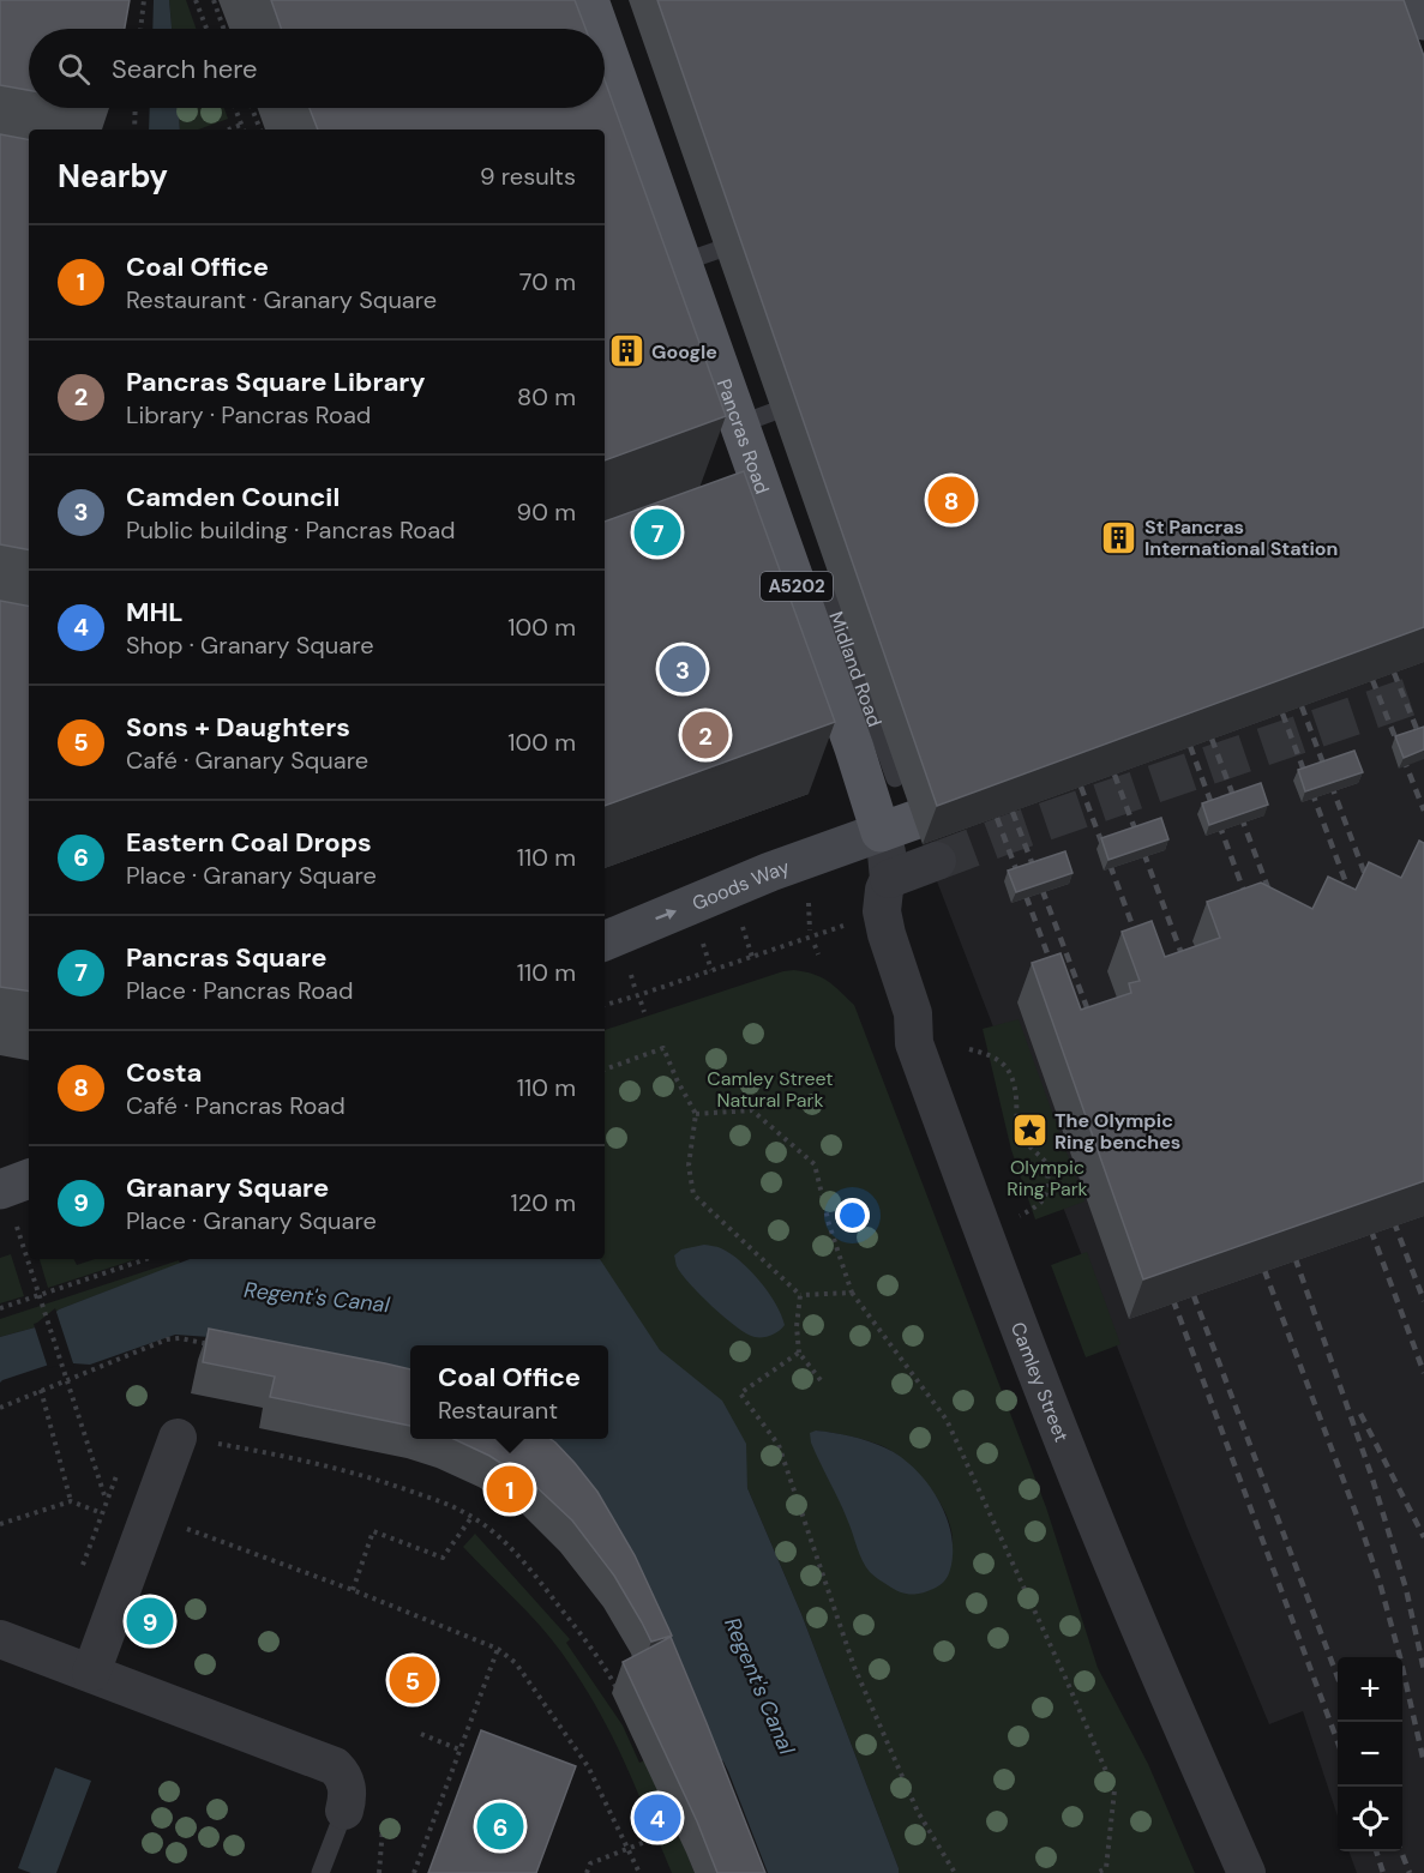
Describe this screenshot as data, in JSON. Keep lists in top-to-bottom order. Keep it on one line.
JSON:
{"streets":{"main road":["Pancras Road","A5202"],"street":["Goods Way","Camley Street"],"lane":["Midland Road"]},"crossings":[["Pancras Road","Midland Road"],["Pancras Road","Goods Way"],["Pancras Road","Camley Street"]],"one_way":["Goods Way"],"water":["Regent's Canal"],"parks":["Camley Street Natural Park","Olympic Ring Park"],"places":{"building":["Google","St Pancras International Station"],"place":["The Olympic Ring benches"]},"page":{"search":"Search here","heading":["Nearby","9 results"],"list":[{"mark":"1","name":"Coal Office","note":"Restaurant · Granary Square","value":"70 m"},{"mark":"2","name":"Pancras Square Library","note":"Library · Pancras Road","value":"80 m"},{"mark":"3","name":"Camden Council","note":"Public building · Pancras Road","value":"90 m"},{"mark":"4","name":"MHL","note":"Shop · Granary Square","value":"100 m"},{"mark":"5","name":"Sons + Daughters","note":"Café · Granary Square","value":"100 m"},{"mark":"6","name":"Eastern Coal Drops","note":"Place · Granary Square","value":"110 m"},{"mark":"7","name":"Pancras Square","note":"Place · Pancras Road","value":"110 m"},{"mark":"8","name":"Costa","note":"Café · Pancras Road","value":"110 m"},{"mark":"9","name":"Granary Square","note":"Place · Granary Square","value":"120 m"}],"pins":["8","7","3","2","1","9","5","4","6"],"popup":["Coal Office","Restaurant"],"map_buttons":["+","−"]}}
